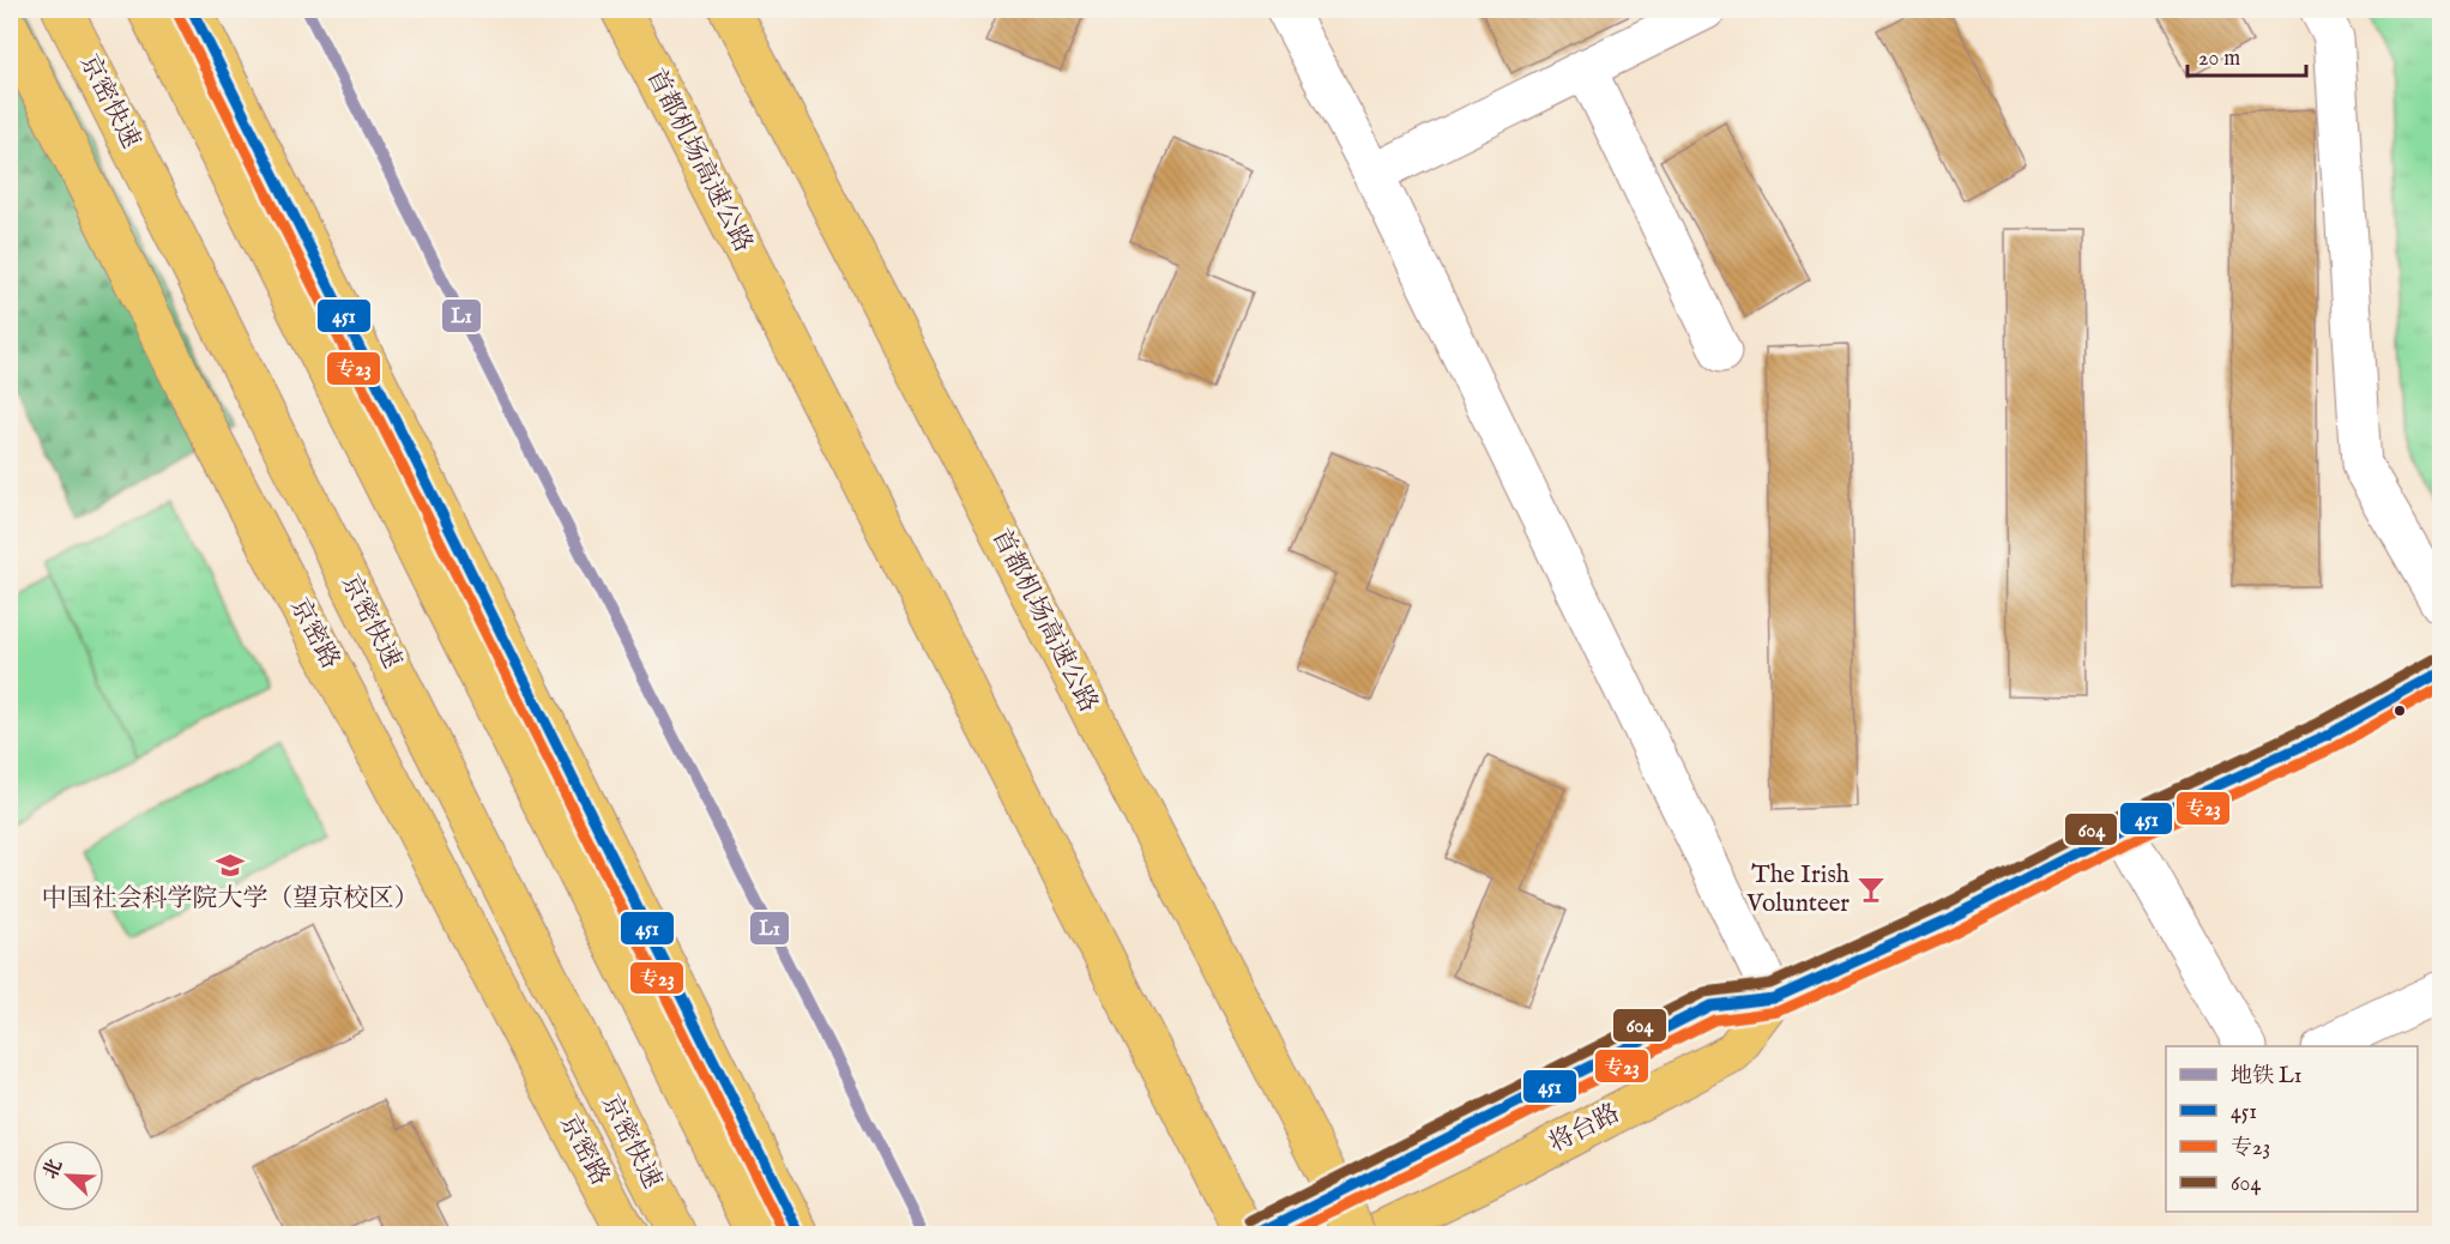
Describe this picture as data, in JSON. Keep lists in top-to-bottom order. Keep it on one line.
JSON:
{"streets":{"main road":["京密快速","首都机场高速公路","京密路","将台路"]},"places":{"school or university":["中国社会科学院大学（望京校区）"],"bar":["The Irish Volunteer"]},"lines":["metro line L1","transit line 451","transit line 专23","transit line 604"],"legend":["地铁 L1","451","专23","604"],"scale_bar":"20 m","north":"top left"}
